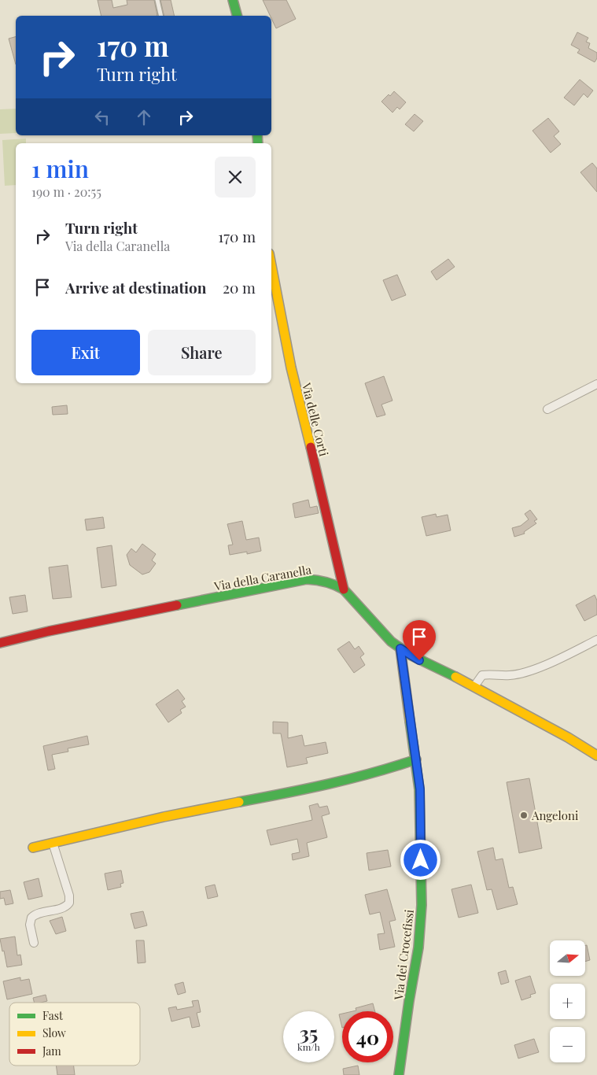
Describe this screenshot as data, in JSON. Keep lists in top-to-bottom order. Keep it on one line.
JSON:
{"streets":{"street":["Via delle Corti","Via della Caranella","Via dei Crocefissi"]},"crossings":[["Via delle Corti","Via della Caranella"],["Via della Caranella","Via dei Crocefissi"]],"places":["Angeloni"],"legend":["Fast","Slow","Jam"],"north":"right","page":{"turn":["170 m","Turn right"],"heading":["1 min","190 m · 20:55"],"list":[{"name":"Turn right","note":"Via della Caranella","value":"170 m"},{"name":"Arrive at destination","value":"20 m"}],"buttons":["Exit","Share"],"map_buttons":["+","−"],"speed":"35 km/h","limit":"40"}}
